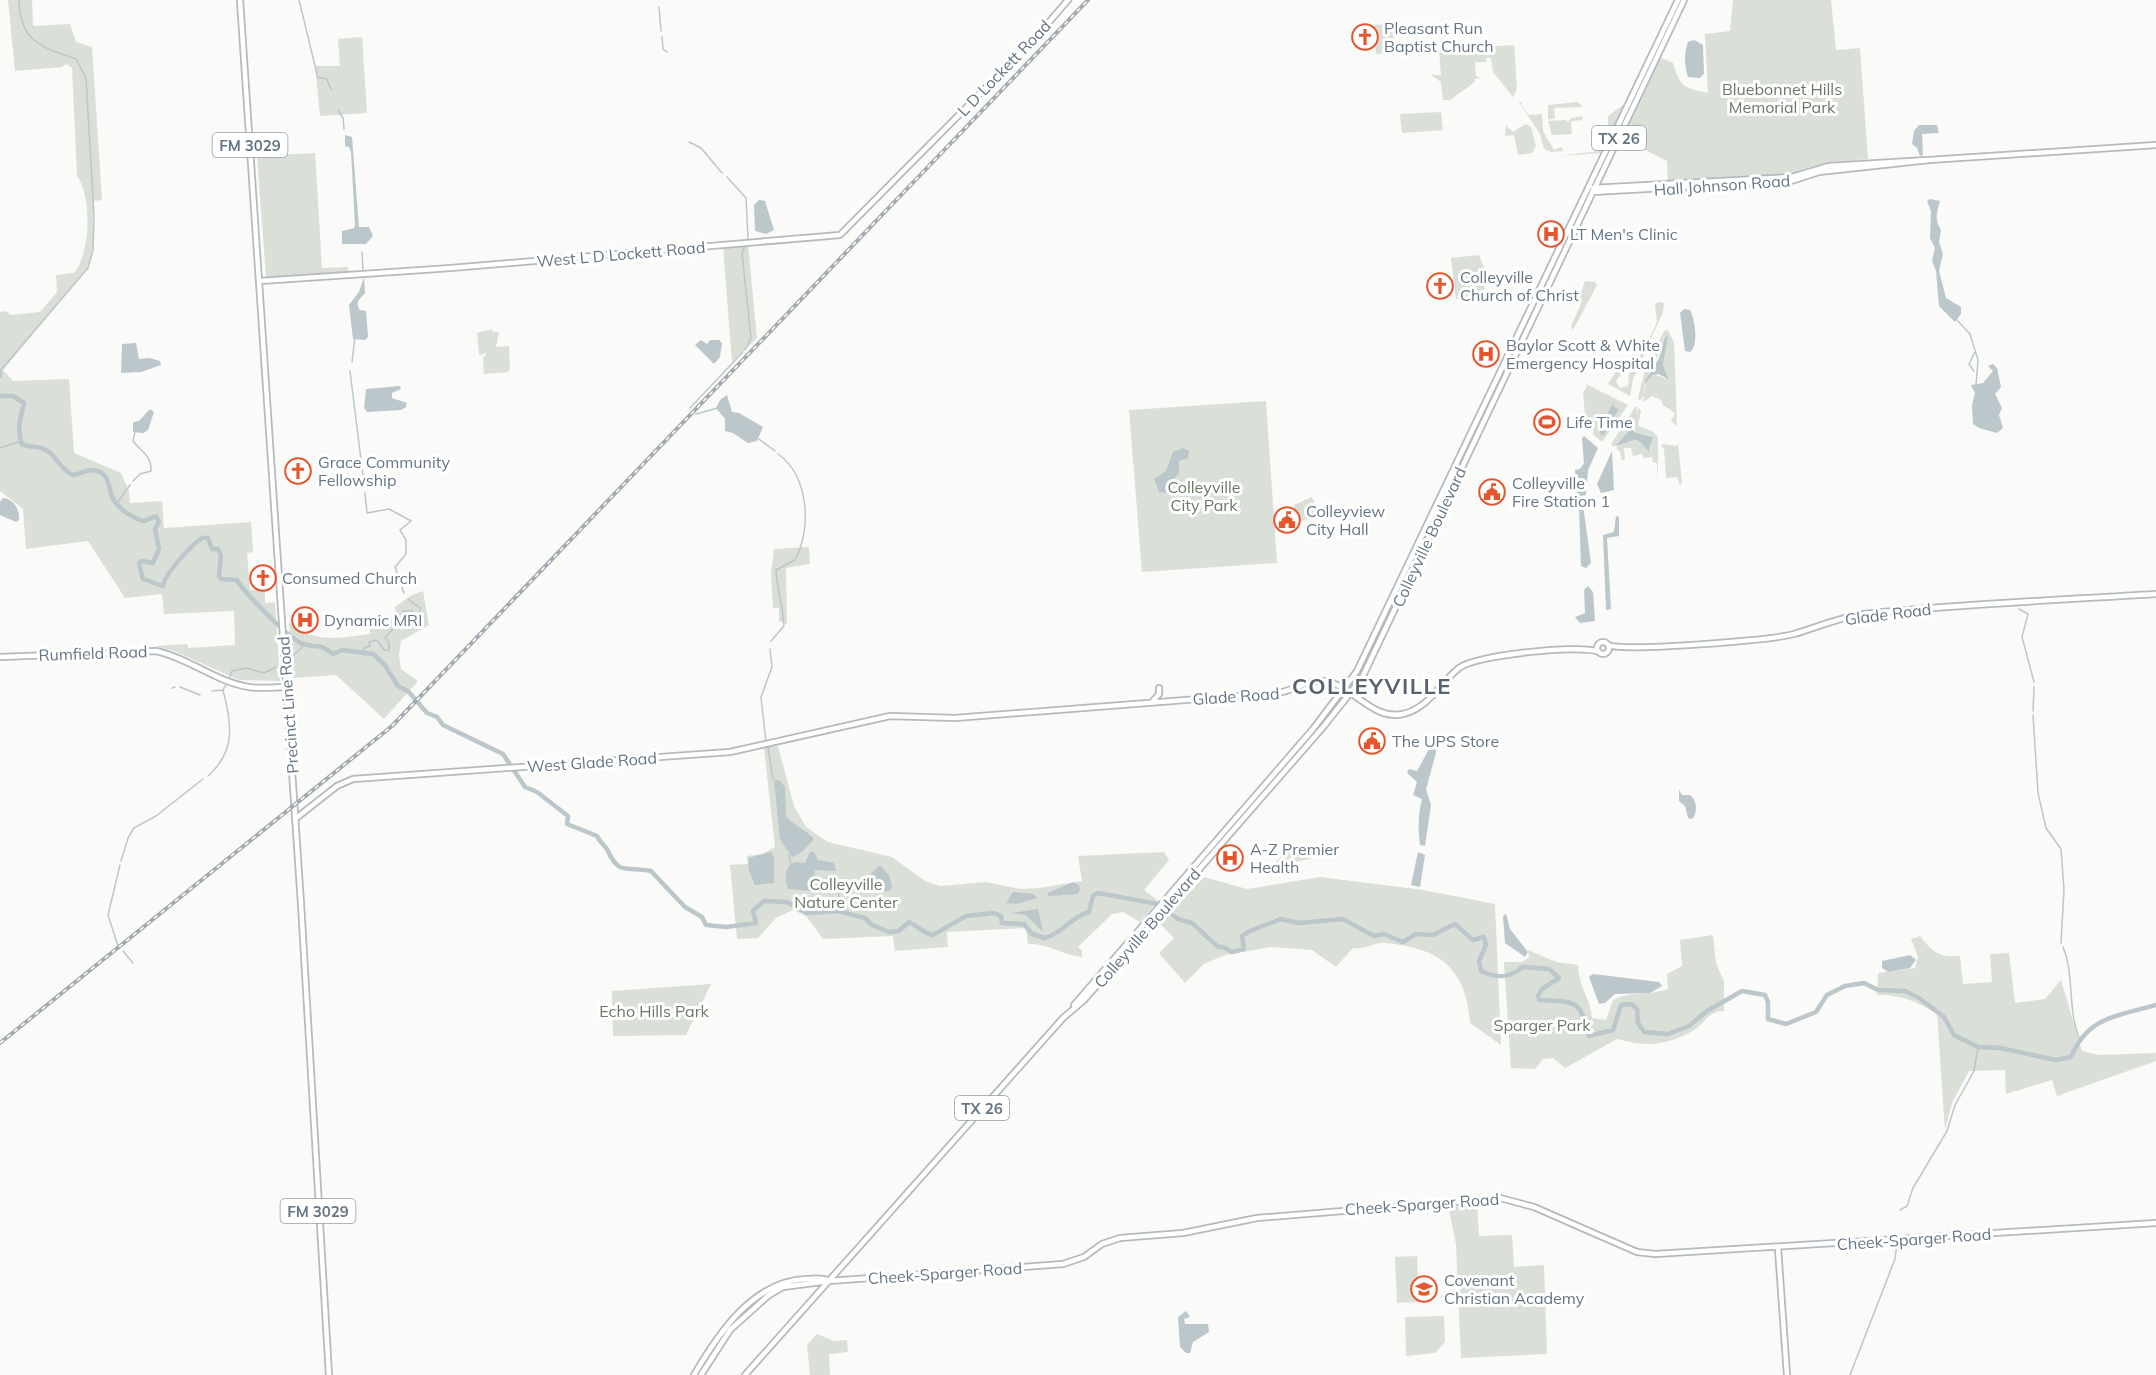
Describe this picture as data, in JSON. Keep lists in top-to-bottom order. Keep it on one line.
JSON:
{"streets":{"main road":["L D Lockett Road","TX 26","FM 3029","Hall Johnson Road","West L D Lockett Road","Colleyville Boulevard","Glade Road","Rumfield Road","Precinct Line Road","West Glade Road","Cheek-Sparger Road"]},"crossings":[["L D Lockett Road","West L D Lockett Road"],["Hall Johnson Road","Colleyville Boulevard"],["West L D Lockett Road","Precinct Line Road"],["Colleyville Boulevard","Glade Road"],["Colleyville Boulevard","Cheek-Sparger Road"],["Glade Road","West Glade Road"],["Rumfield Road","Precinct Line Road"],["Precinct Line Road","West Glade Road"]],"districts":["COLLEYVILLE"],"parks":["Bluebonnet Hills Memorial Park","Colleyville City Park","Colleyville Nature Center","Echo Hills Park","Sparger Park"],"places":{"church":["Pleasant Run Baptist Church","Colleyville Church of Christ","Grace Community Fellowship","Consumed Church"],"hospital":["LT Men's Clinic","Baylor Scott & White Emergency Hospital","Dynamic MRI","A-Z Premier Health"],"sports":["Life Time"],"public building":["Colleyville Fire Station 1","Colleyview City Hall","The UPS Store"],"school or university":["Covenant Christian Academy"]}}
